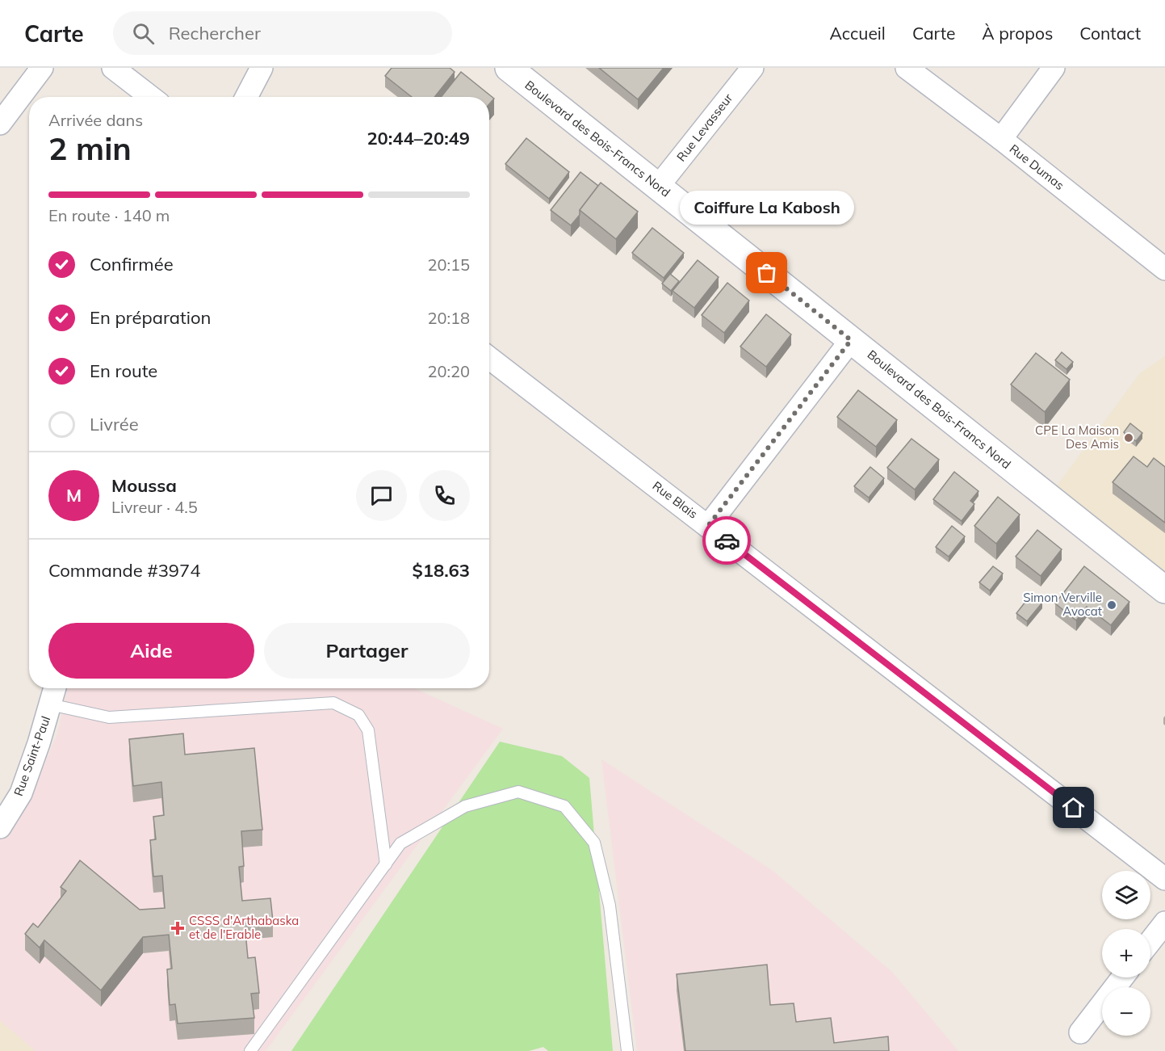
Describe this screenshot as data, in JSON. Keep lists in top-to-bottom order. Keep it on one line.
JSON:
{"streets":{"street":["Rue Levasseur","Boulevard des Bois-Francs Nord","Rue Dumas","Rue Blais","Rue Saint-Paul"]},"crossings":[["Rue Levasseur","Boulevard des Bois-Francs Nord"]],"places":{"other":["Coiffure La Kabosh","CPE La Maison Des Amis","Simon Verville Avocat"],"health":["CSSS d'Arthabaska et de l'Erable"]},"page":{"header":"Carte","search":"Rechercher","nav":["Accueil","Carte","À propos","Contact"],"heading":["2 min","Arrivée dans","20:44–20:49"],"panel":["Moussa","Livreur · 4.5","Commande #3974","$18.63"],"bar":"En route · 140 m","bubble":"Coiffure La Kabosh","list":[["Confirmée","20:15"],["En préparation","20:18"],["En route","20:20"],"Livrée"],"round":"M","buttons":["Aide","Partager"],"map_buttons":["+","−"]}}
